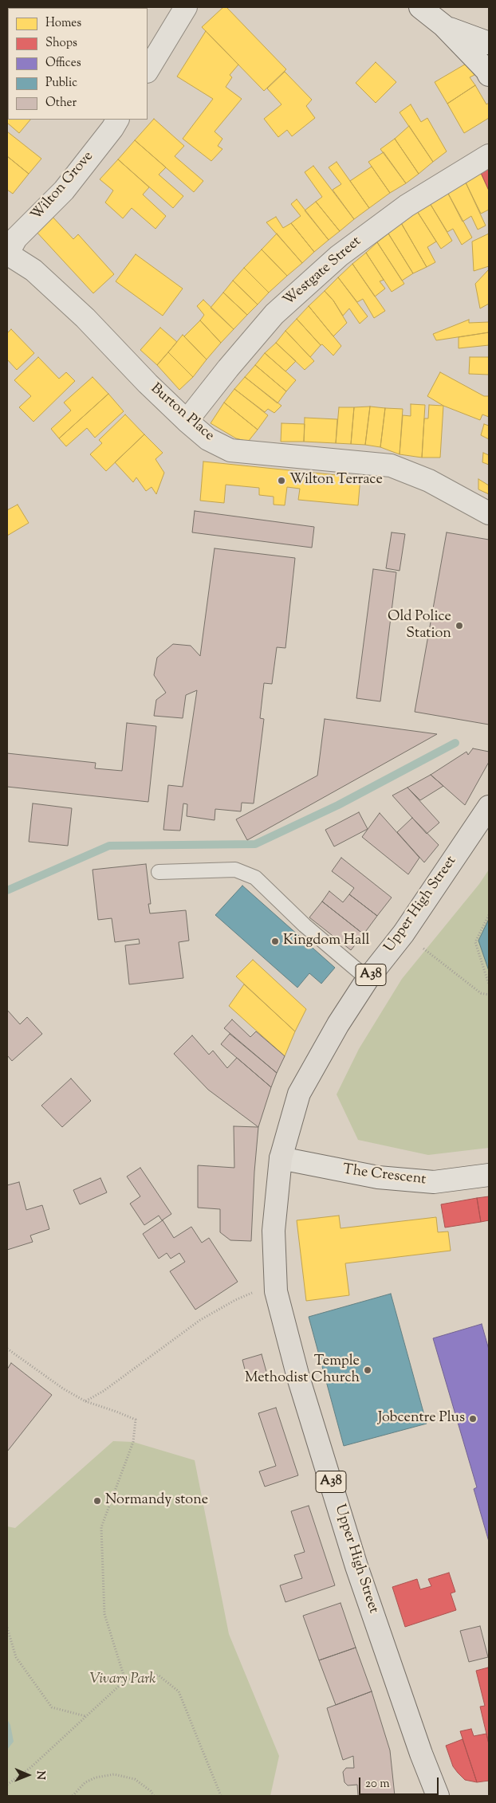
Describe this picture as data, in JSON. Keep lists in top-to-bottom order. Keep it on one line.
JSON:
{"streets":{"main road":["Upper High Street","A38"],"street":["Wilton Grove","Westgate Street","Burton Place","The Crescent"]},"crossings":[["Wilton Grove","Burton Place"],["Westgate Street","Burton Place"],["Upper High Street","The Crescent"]],"parks":["Vivary Park"],"places":["Wilton Terrace","Old Police Station","Kingdom Hall","Temple Methodist Church","Jobcentre Plus","Normandy stone"],"legend":["Homes","Shops","Offices","Public","Other"],"scale_bar":"20 m","north":"right"}
